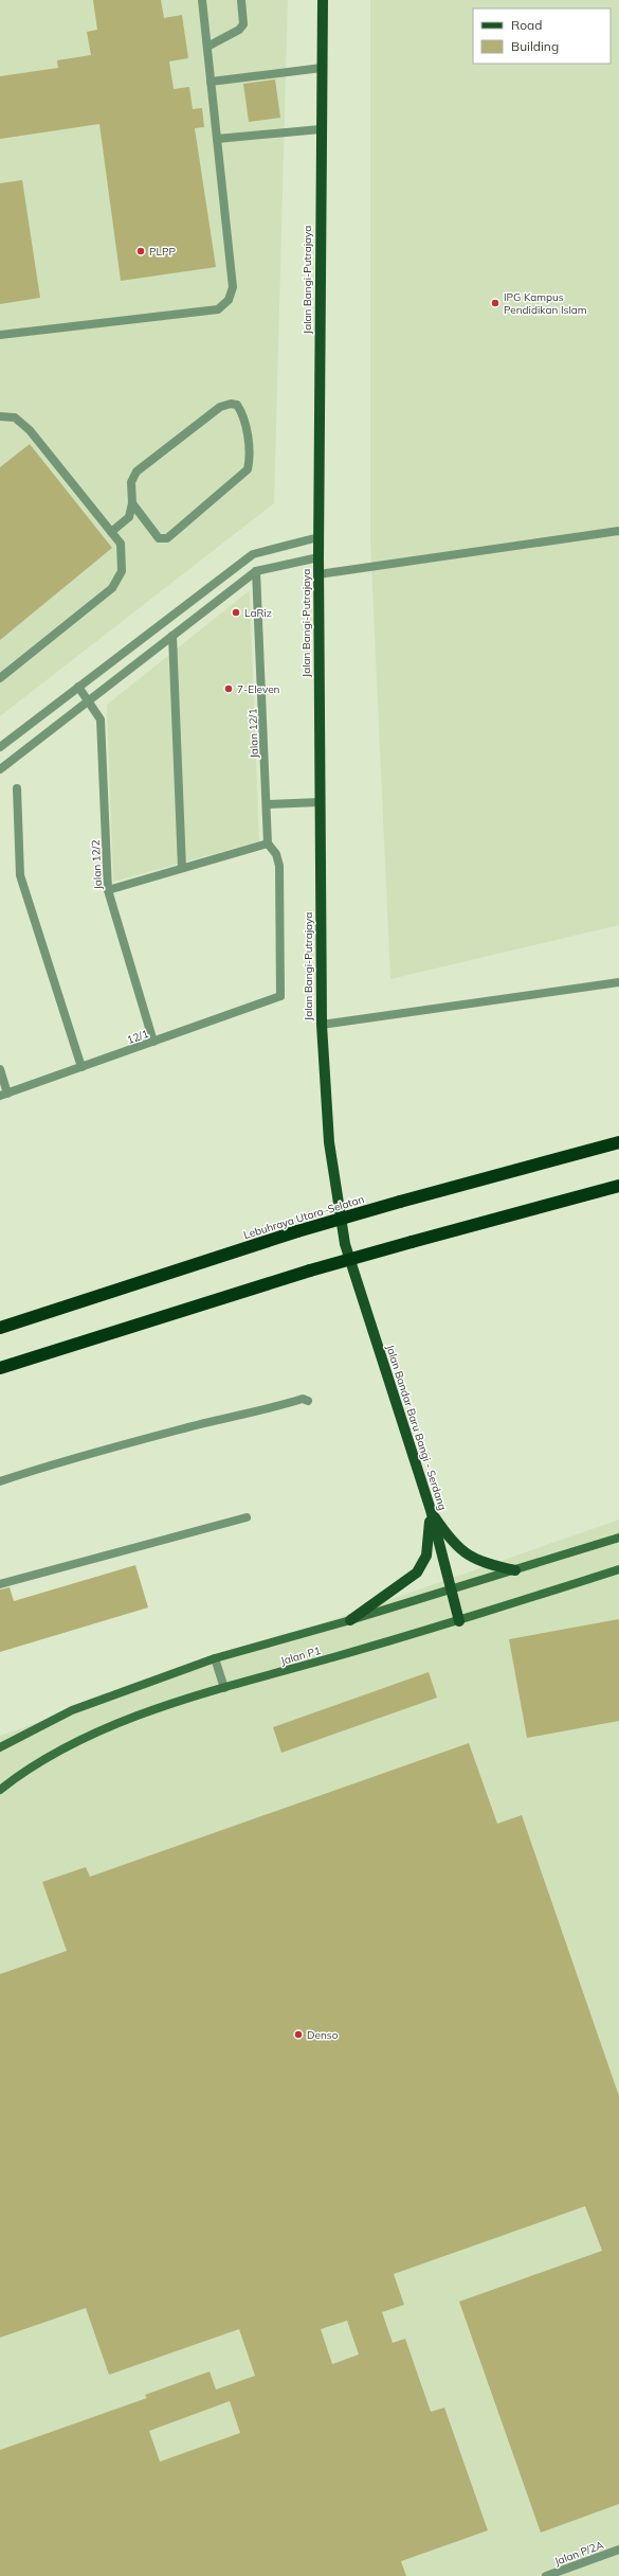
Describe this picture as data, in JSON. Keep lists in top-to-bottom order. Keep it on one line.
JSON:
{"streets":{"highway":["Lebuhraya Utara–Selatan"],"main road":["Jalan Bangi-Putrajaya","Jalan Bandar Baru Bangi - Serdang","Jalan P1"],"street":["Jalan 12/1","Jalan 12/2","12/1","Jalan P/2A"]},"crossings":[["Jalan Bangi-Putrajaya","Jalan Bandar Baru Bangi - Serdang"],["Jalan 12/1","12/1"],["Jalan 12/2","12/1"],["Jalan Bandar Baru Bangi - Serdang","Jalan P1"]],"places":["PLPP","IPG Kampus Pendidikan Islam","LaRiz","7-Eleven","Denso"],"legend":["Road","Building"]}
